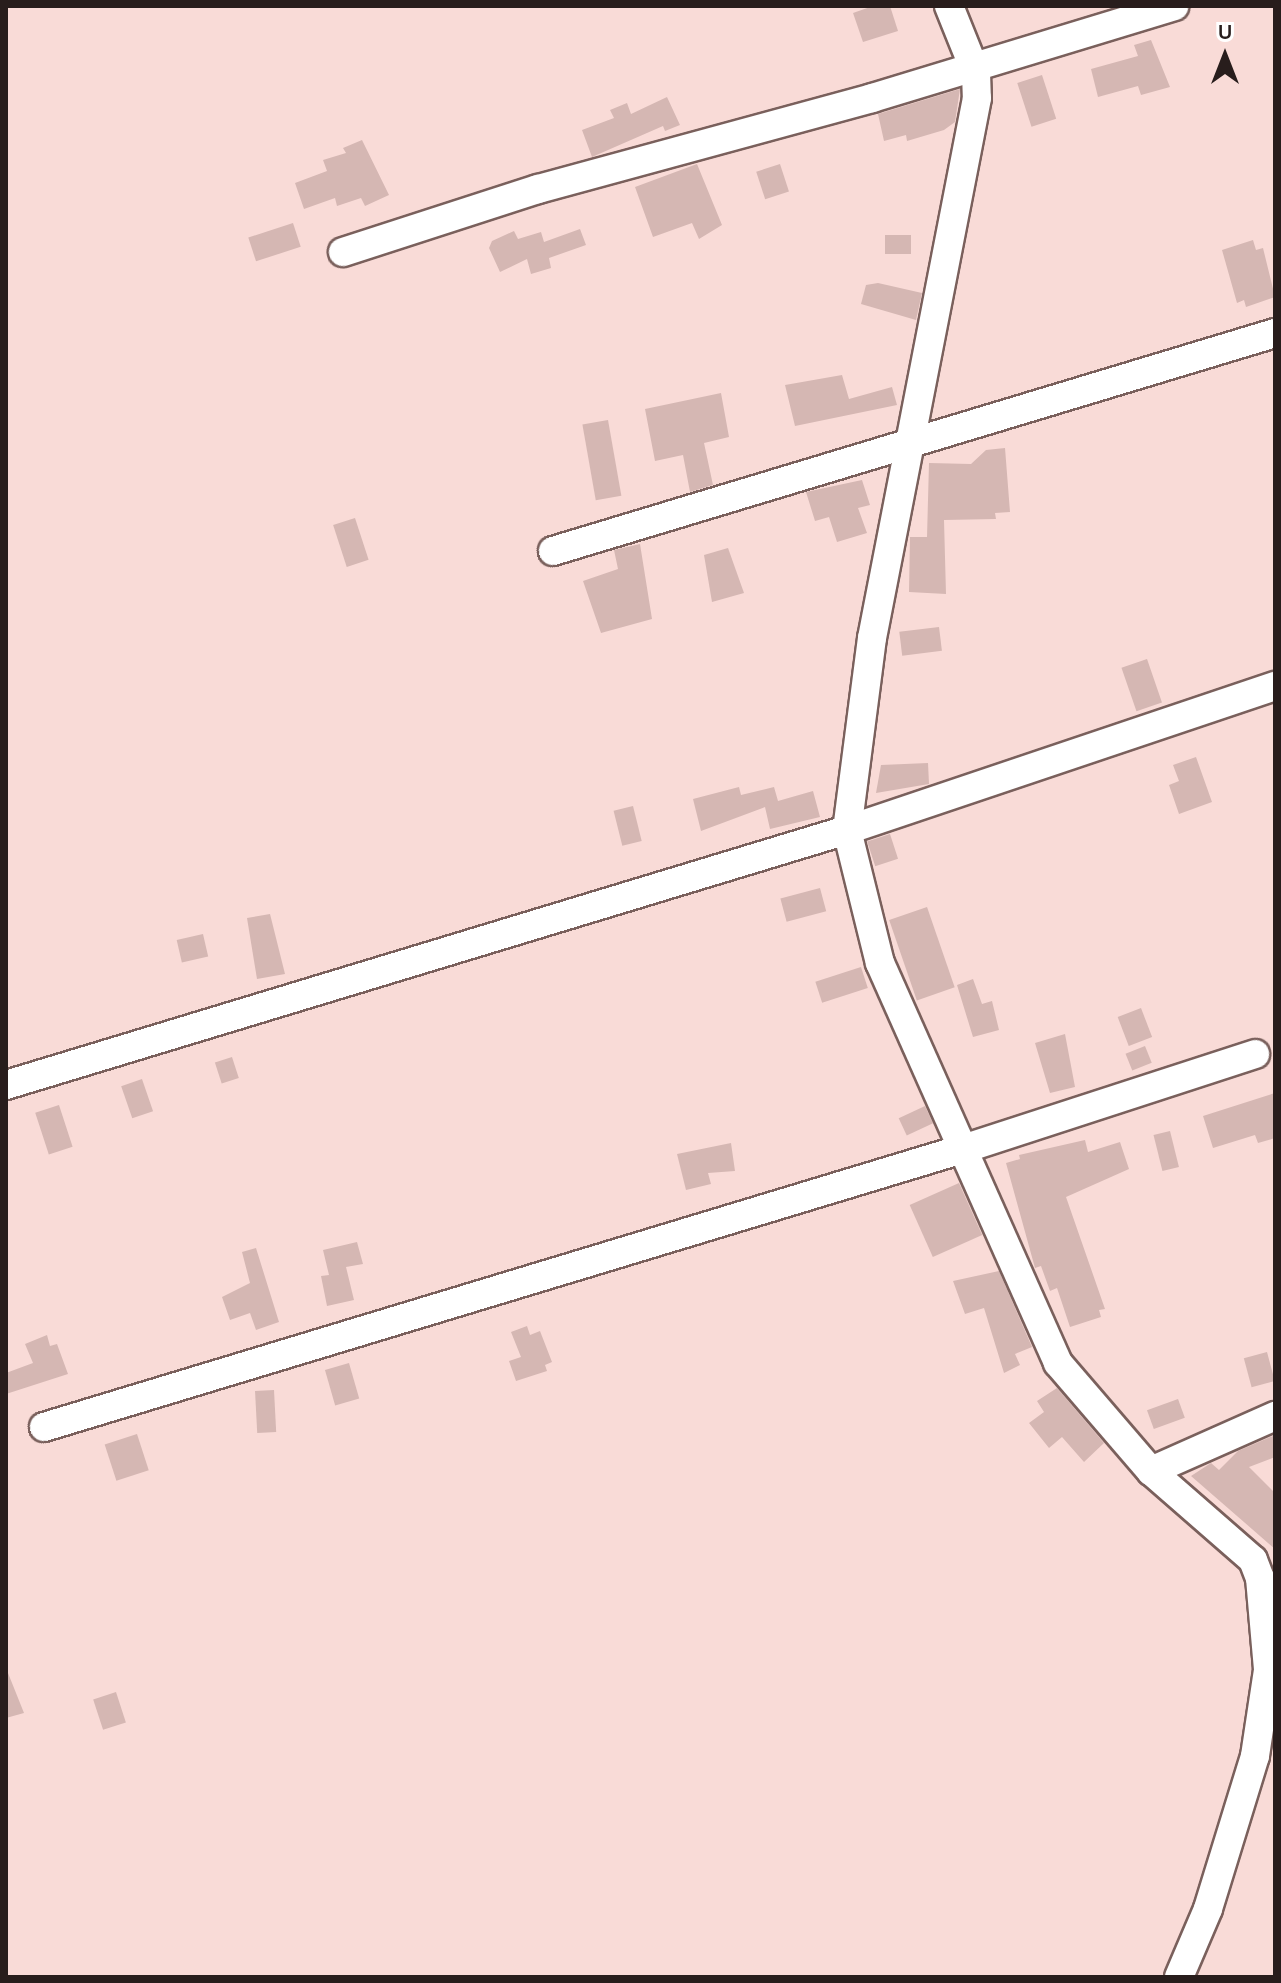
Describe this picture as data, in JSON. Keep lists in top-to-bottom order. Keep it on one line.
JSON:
{"north":"top"}
